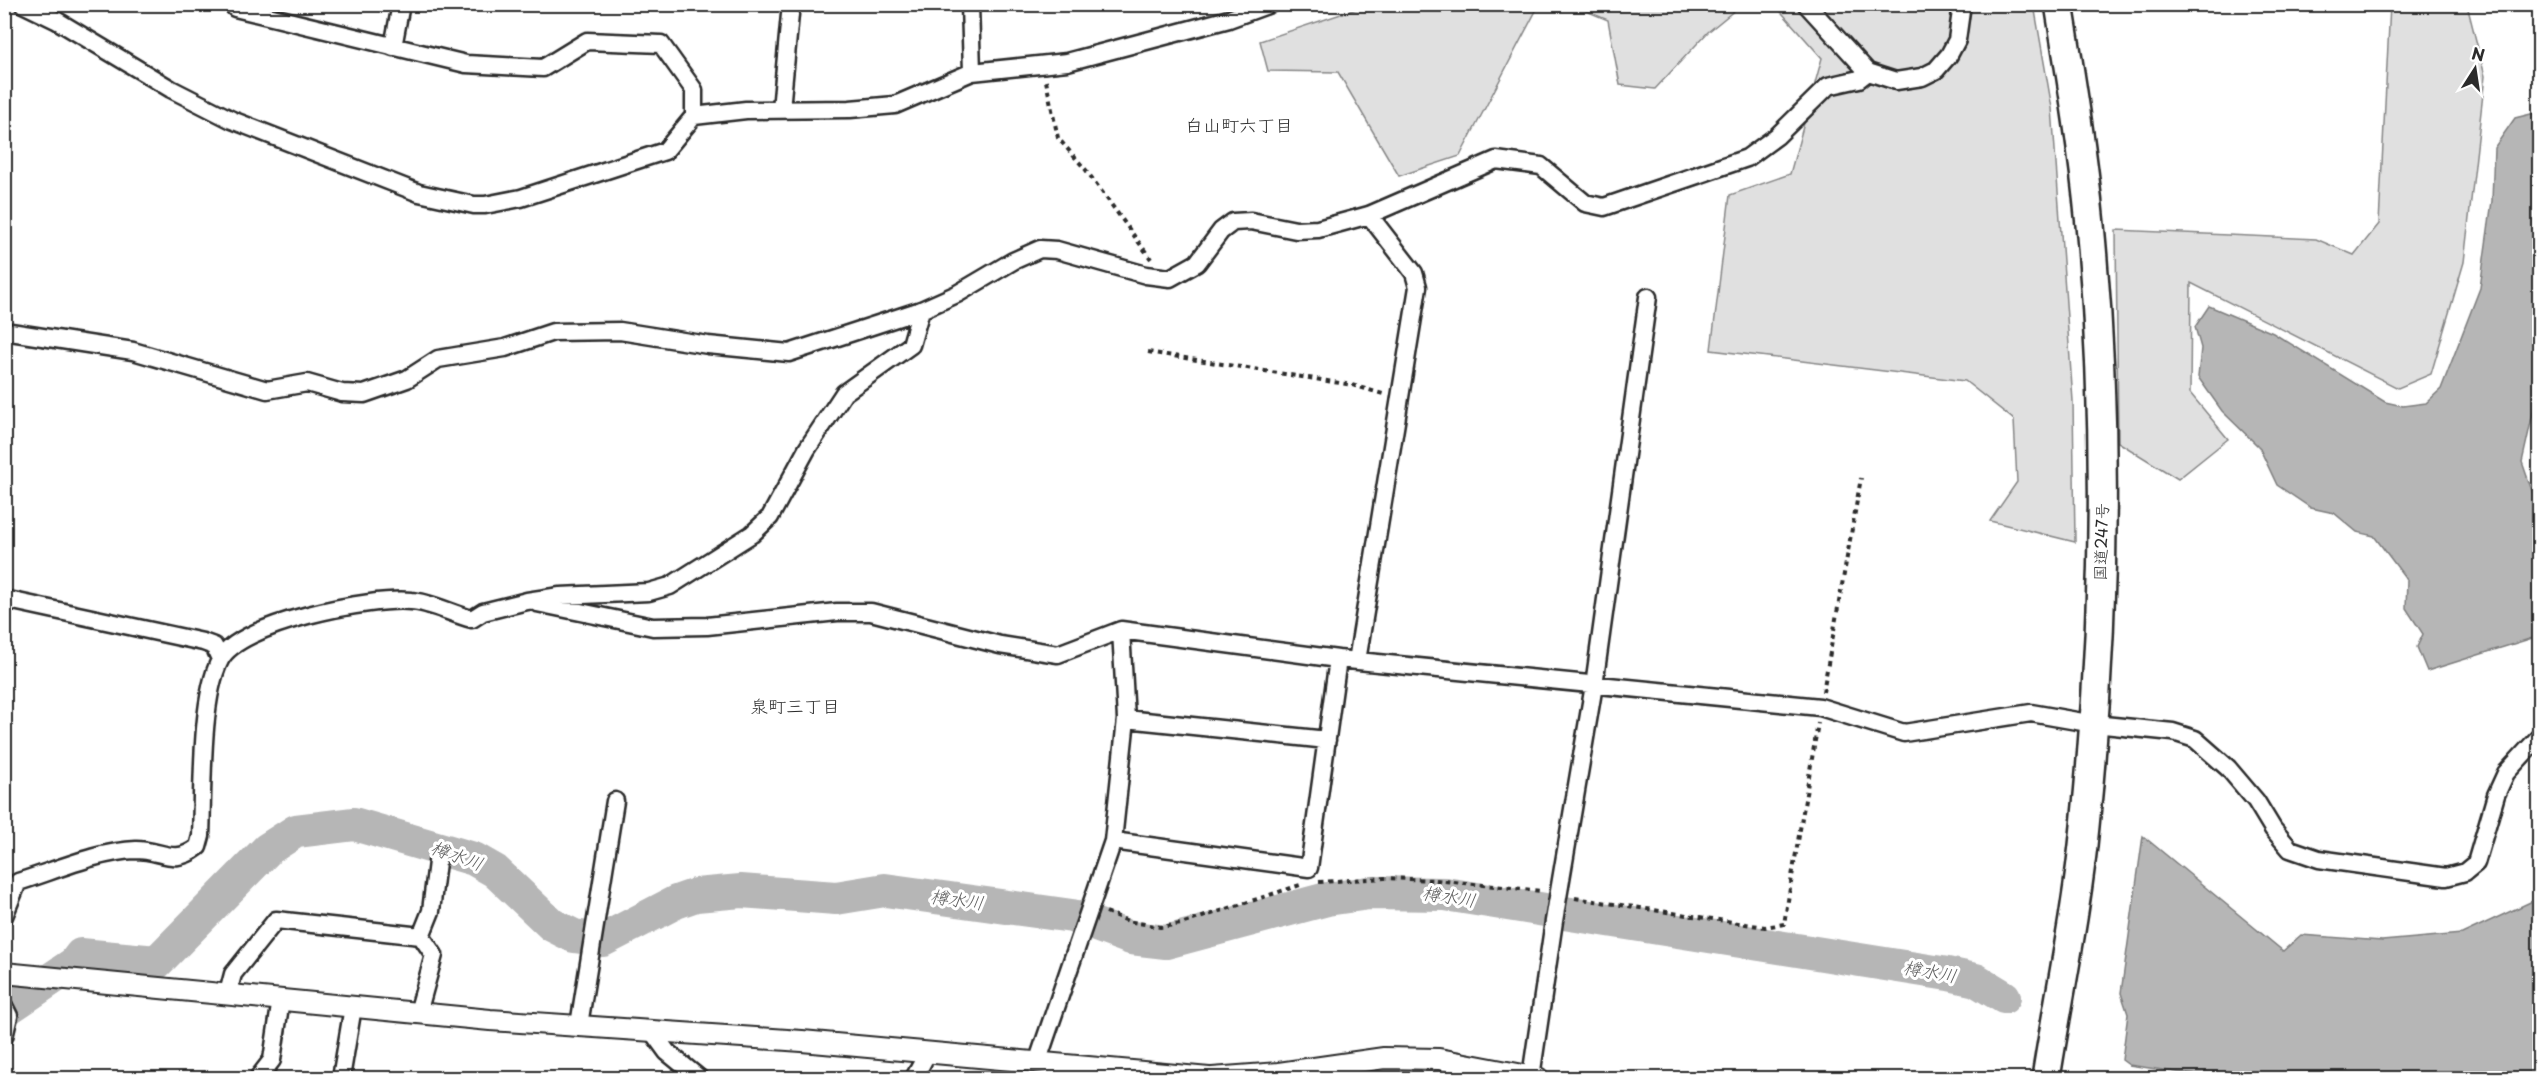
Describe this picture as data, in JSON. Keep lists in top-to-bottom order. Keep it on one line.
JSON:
{"streets":{"highway":["国道247号"]},"districts":["白山町六丁目","泉町三丁目"],"water":["樽水川"],"north":"top"}
